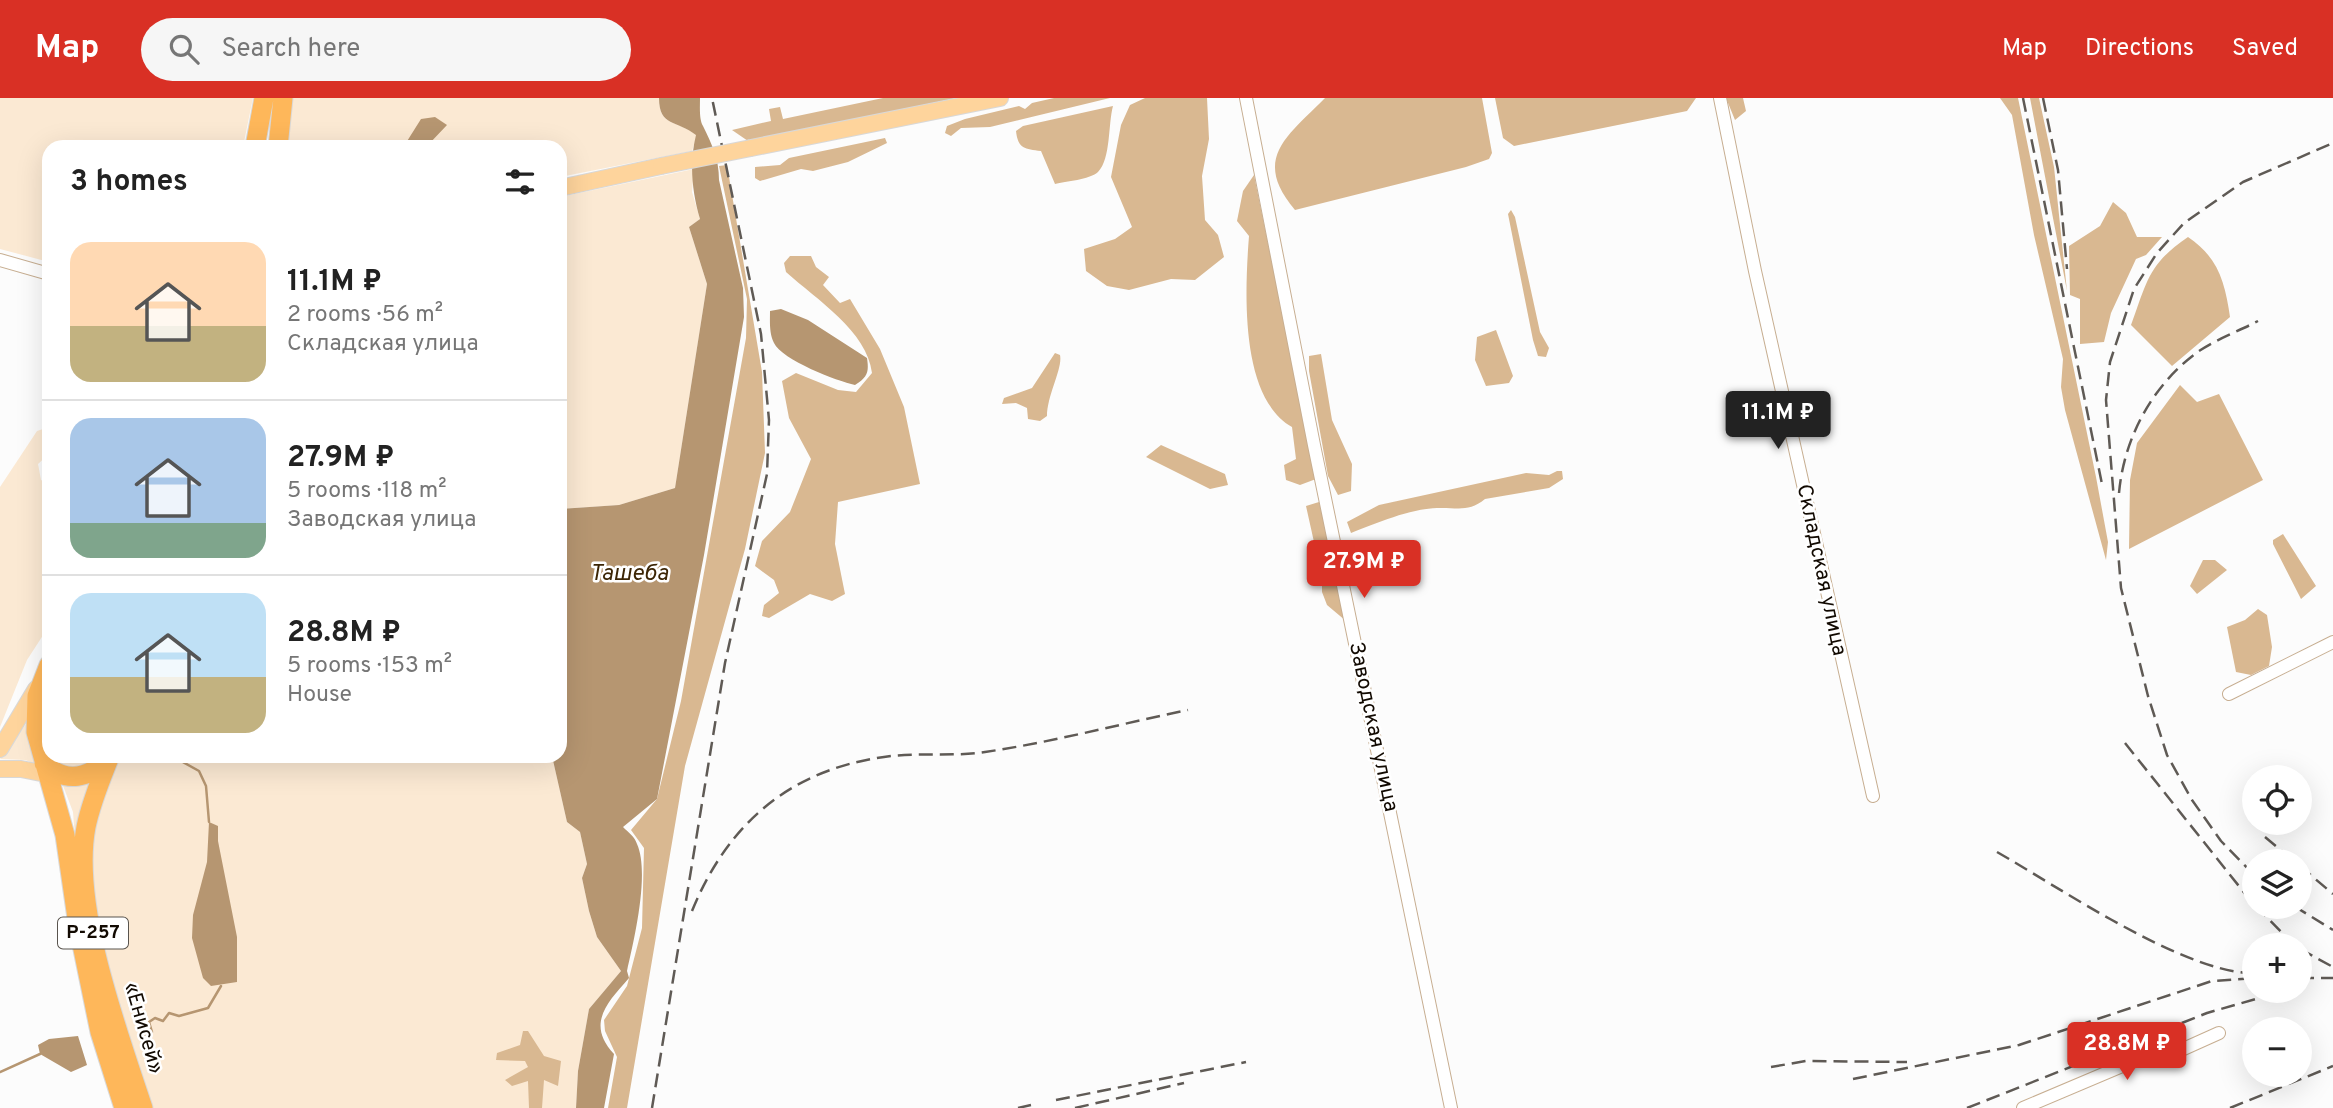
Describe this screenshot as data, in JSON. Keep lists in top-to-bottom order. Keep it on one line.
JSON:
{"streets":{"highway":["Р-257","«Енисей»"],"street":["Складская улица","Заводская улица"]},"water":["Ташеба"],"page":{"header":"Map","search":"Search here","nav":["Map","Directions","Saved"],"heading":"3 homes","list":[{"name":"11.1M ₽","note":"2 rooms · 56 m² · Складская улица"},{"name":"27.9M ₽","note":"5 rooms · 118 m² · Заводская улица"},{"name":"28.8M ₽","note":"5 rooms · 153 m² · House"}],"price":["11.1M ₽","27.9M ₽","28.8M ₽"],"map_buttons":["+","−"]}}
